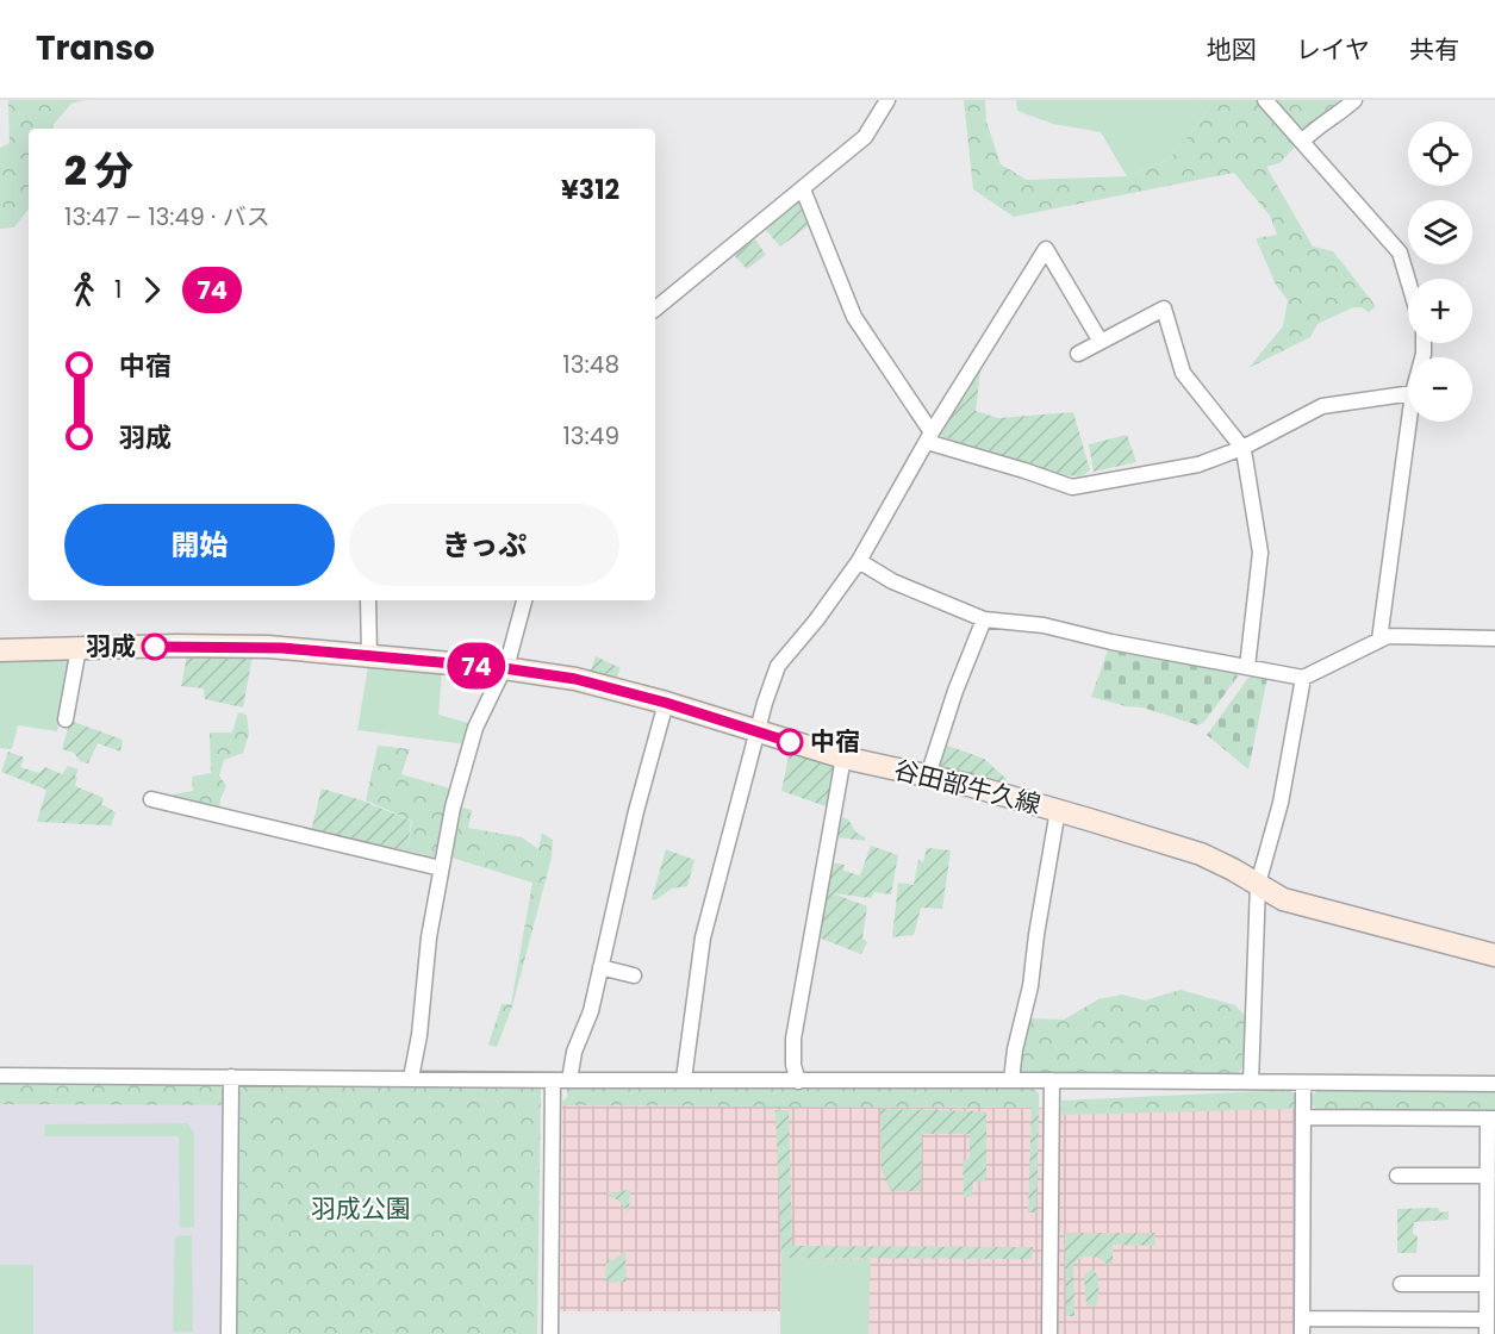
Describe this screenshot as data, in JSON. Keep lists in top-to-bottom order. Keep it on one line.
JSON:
{"streets":{"main road":["谷田部牛久線"]},"parks":["羽成公園"],"places":["羽成","中宿"],"lines":["bus line 74"],"page":{"header":"Transo","nav":["地図","レイヤ","共有"],"on_map":"74","map_buttons":["+","−"],"heading":["2 分","13:47 – 13:49 · バス","¥312"],"legs":["1","74"],"list":[{"name":"中宿","value":"13:48"},{"name":"羽成","value":"13:49"}],"buttons":["開始","きっぷ"]}}
